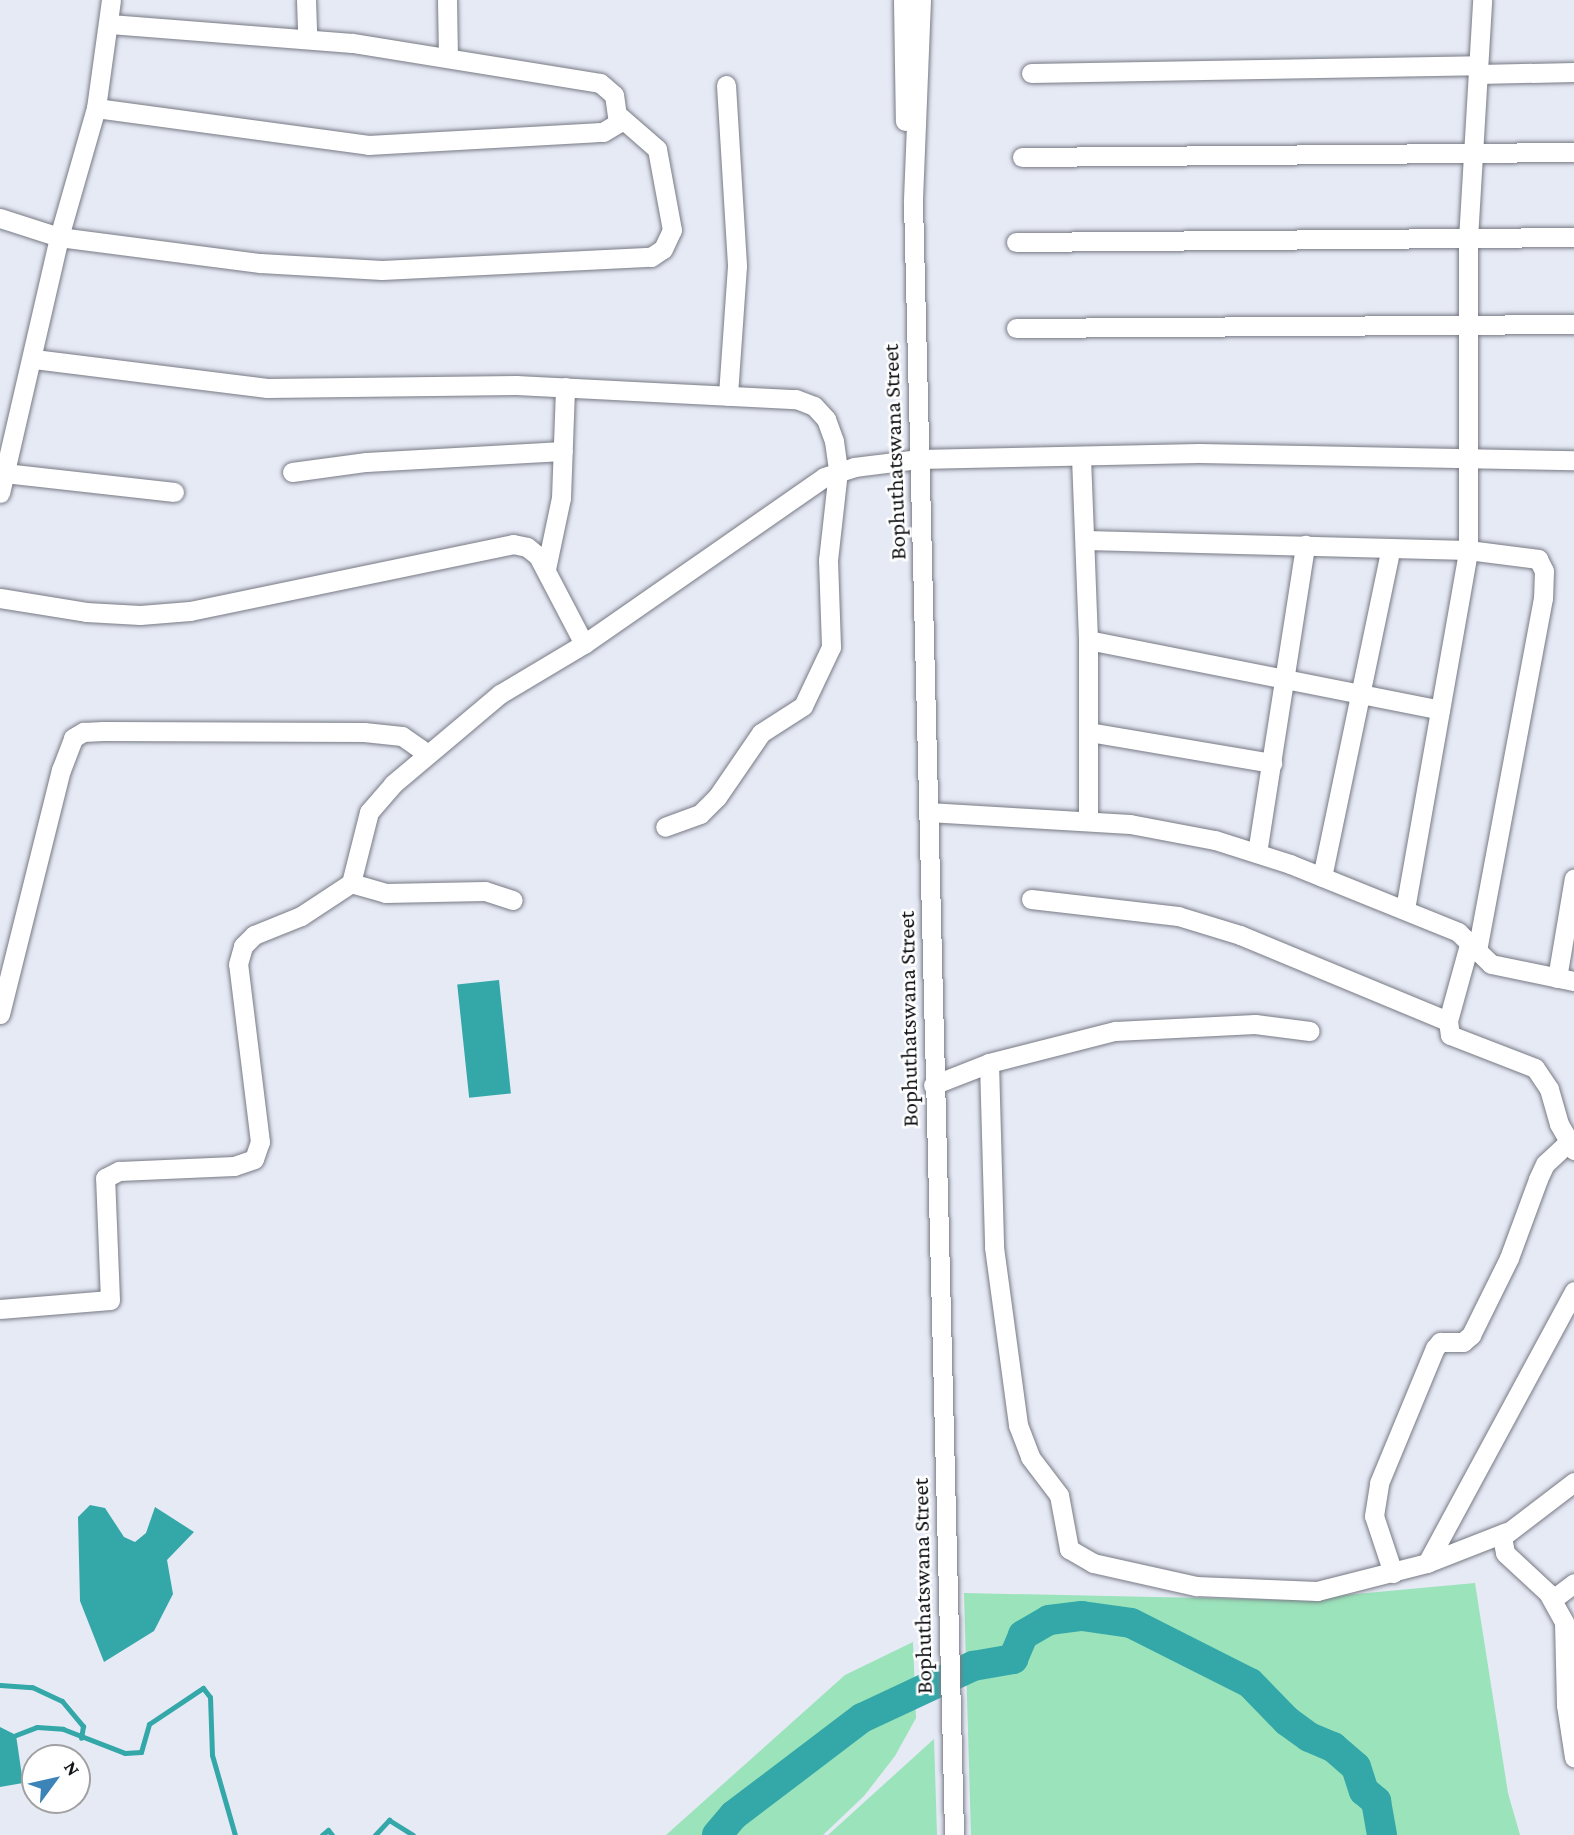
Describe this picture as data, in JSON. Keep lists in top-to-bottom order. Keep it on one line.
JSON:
{"streets":{"street":["Bophuthatswana Street"]},"north":"top right"}
